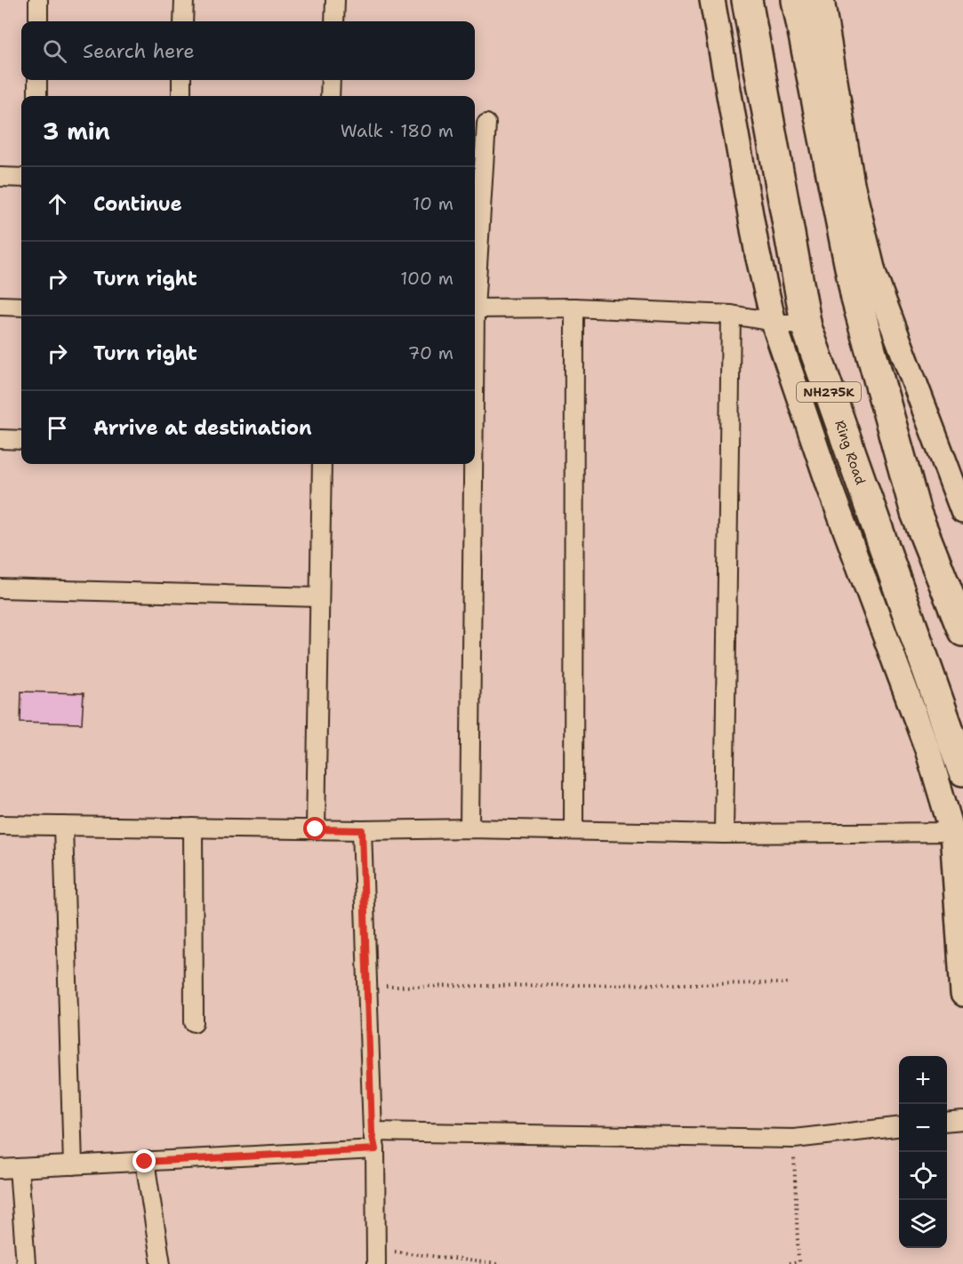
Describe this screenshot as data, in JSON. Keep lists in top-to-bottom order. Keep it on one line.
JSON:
{"streets":{"highway":["NH275K","Ring Road"]},"page":{"search":"Search here","heading":["3 min","Walk · 180 m"],"list":[["Continue","10 m"],["Turn right","100 m"],["Turn right","70 m"],"Arrive at destination"],"map_buttons":["+","−"]}}
